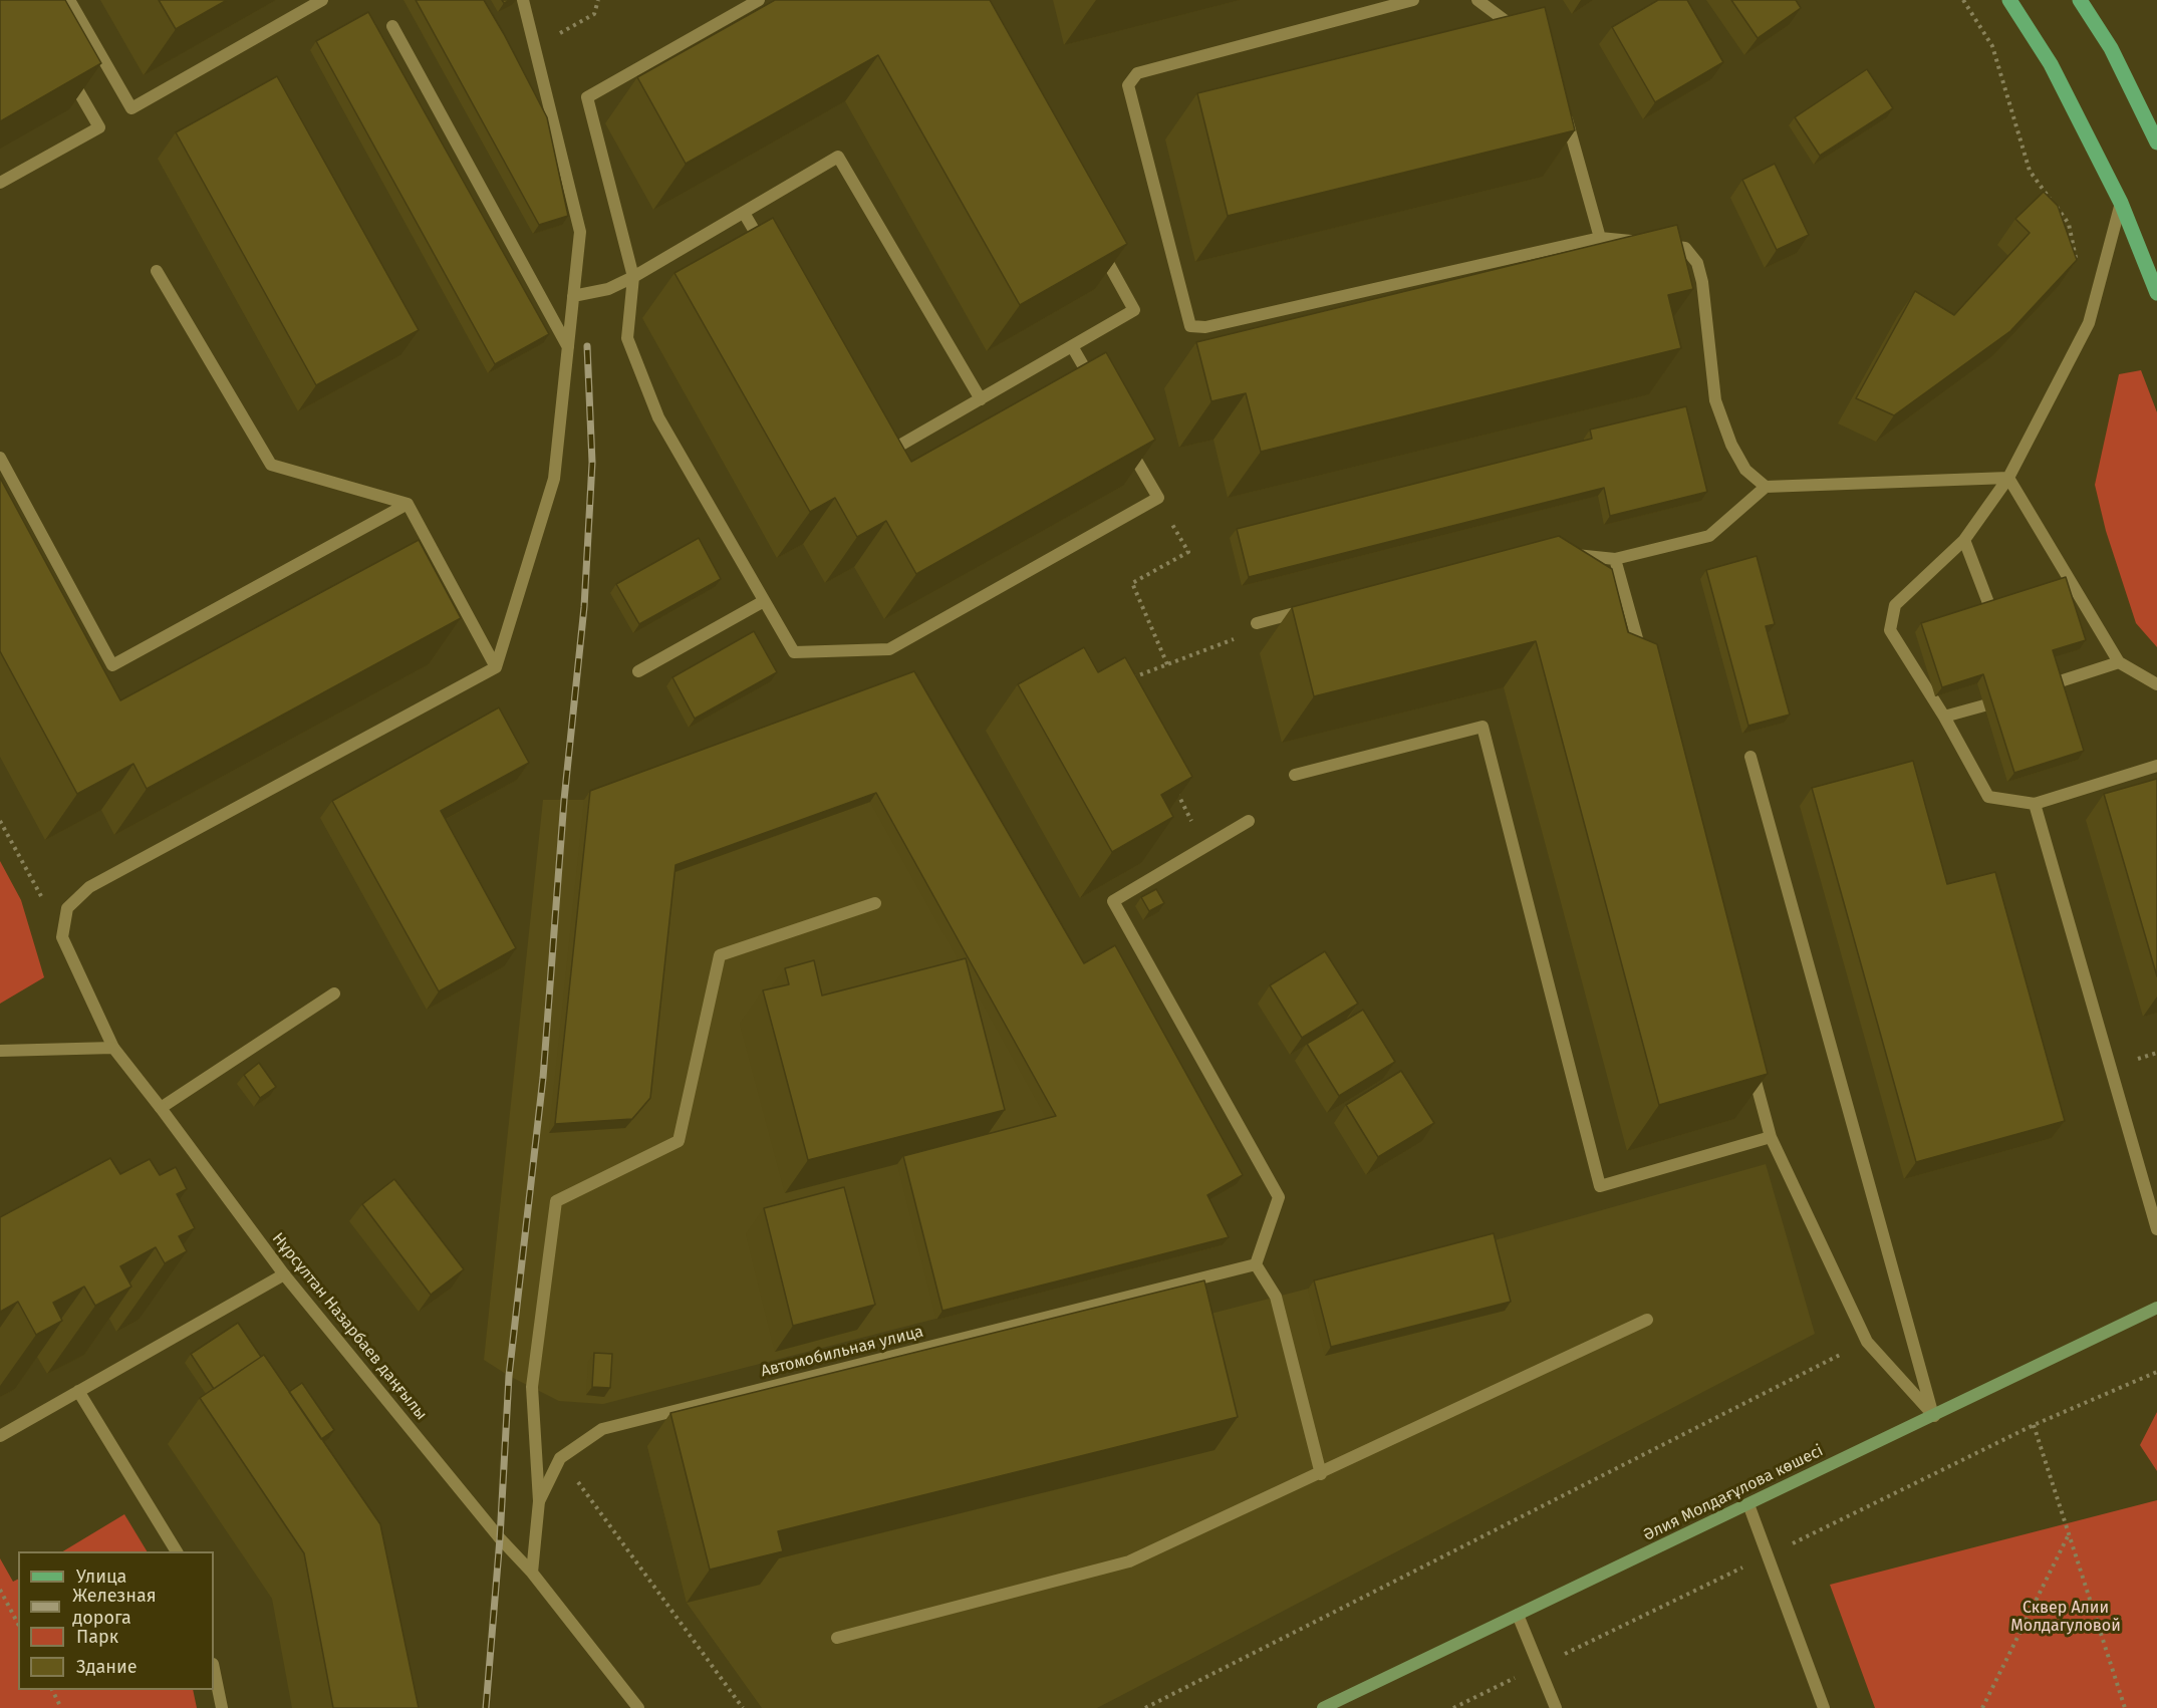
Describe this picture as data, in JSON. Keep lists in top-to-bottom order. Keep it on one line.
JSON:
{"streets":{"main road":["Әлия Молдағұлова көшесі"],"street":["Нұрсұлтан Назарбаев даңғылы","Автомобильная улица"]},"crossings":[["Нұрсұлтан Назарбаев даңғылы","Автомобильная улица"]],"parks":["Сквер Алии Молдагуловой"],"legend":["Улица","Железная дорога","Парк","Здание"]}
